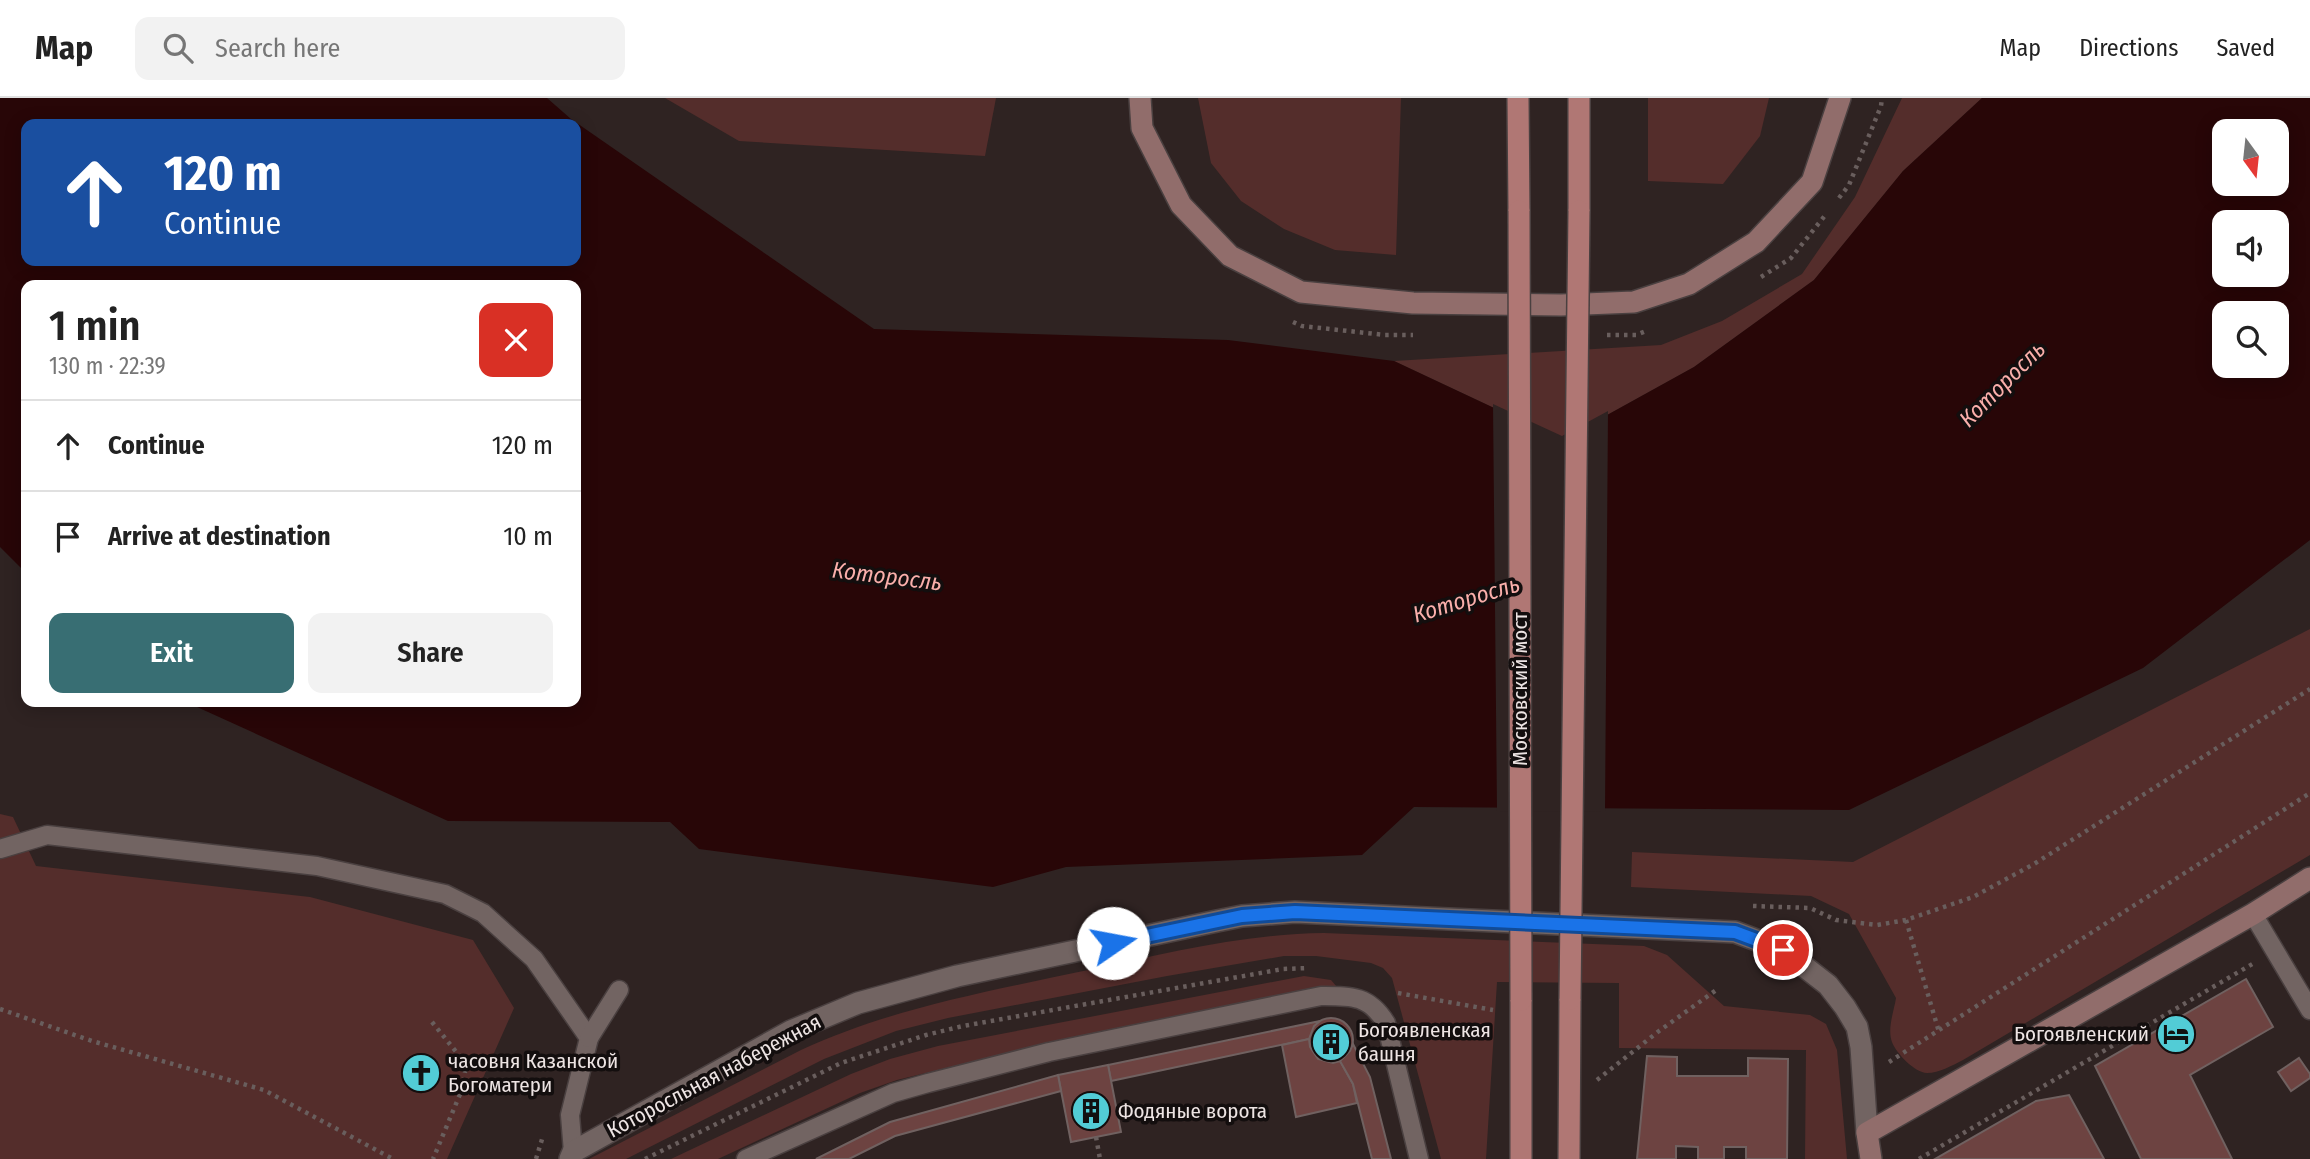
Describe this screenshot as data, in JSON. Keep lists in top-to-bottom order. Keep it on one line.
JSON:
{"streets":{"main road":["Московский мост"],"street":["Которосльная набережная"]},"water":["Которосль"],"places":{"hotel":["Богоявленский"],"building":["Богоявленская башня","Фодяные ворота"],"church":["часовня Казанской Богоматери"]},"north":"bottom","page":{"header":"Map","search":"Search here","nav":["Map","Directions","Saved"],"turn":["120 m","Continue"],"heading":["1 min","130 m · 22:39"],"list":[{"name":"Continue","value":"120 m"},{"name":"Arrive at destination","value":"10 m"}],"buttons":["Exit","Share"]}}
